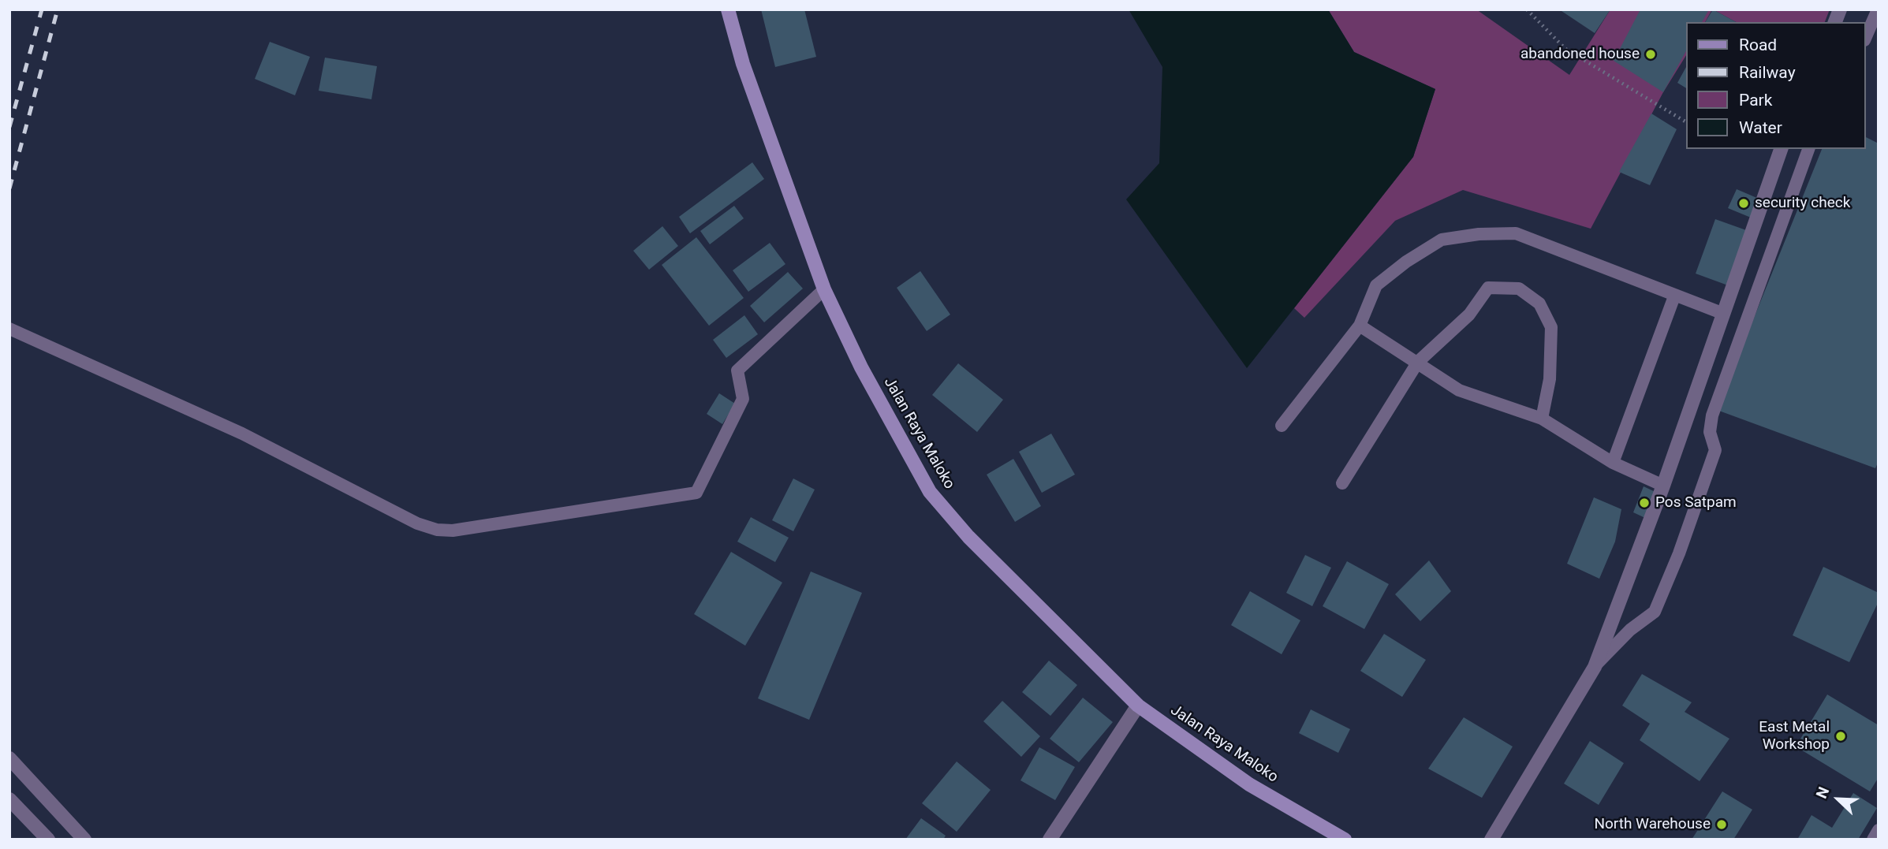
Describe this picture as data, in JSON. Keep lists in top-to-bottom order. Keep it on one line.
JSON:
{"streets":{"street":["Jalan Raya Maloko"]},"places":["abandoned house","security check","Pos Satpam","East Metal Workshop","North Warehouse"],"legend":["Road","Railway","Park","Water"],"north":"top left"}
